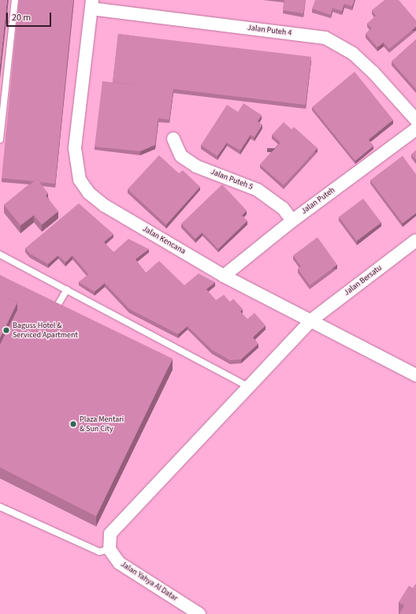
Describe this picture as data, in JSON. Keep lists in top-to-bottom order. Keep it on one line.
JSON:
{"streets":{"street":["Jalan Puteh 4","Jalan Puteh 5","Jalan Puteh","Jalan Kencana","Jalan Bersatu","Jalan Yahya Al Datar"]},"crossings":[["Jalan Puteh 4","Jalan Kencana"],["Jalan Puteh 5","Jalan Puteh"],["Jalan Puteh","Jalan Kencana"],["Jalan Kencana","Jalan Bersatu"],["Jalan Bersatu","Jalan Yahya Al Datar"]],"places":["Baguss Hotel & Serviced Apartment","Plaza Mentari & Sun City"],"scale_bar":"20 m"}
